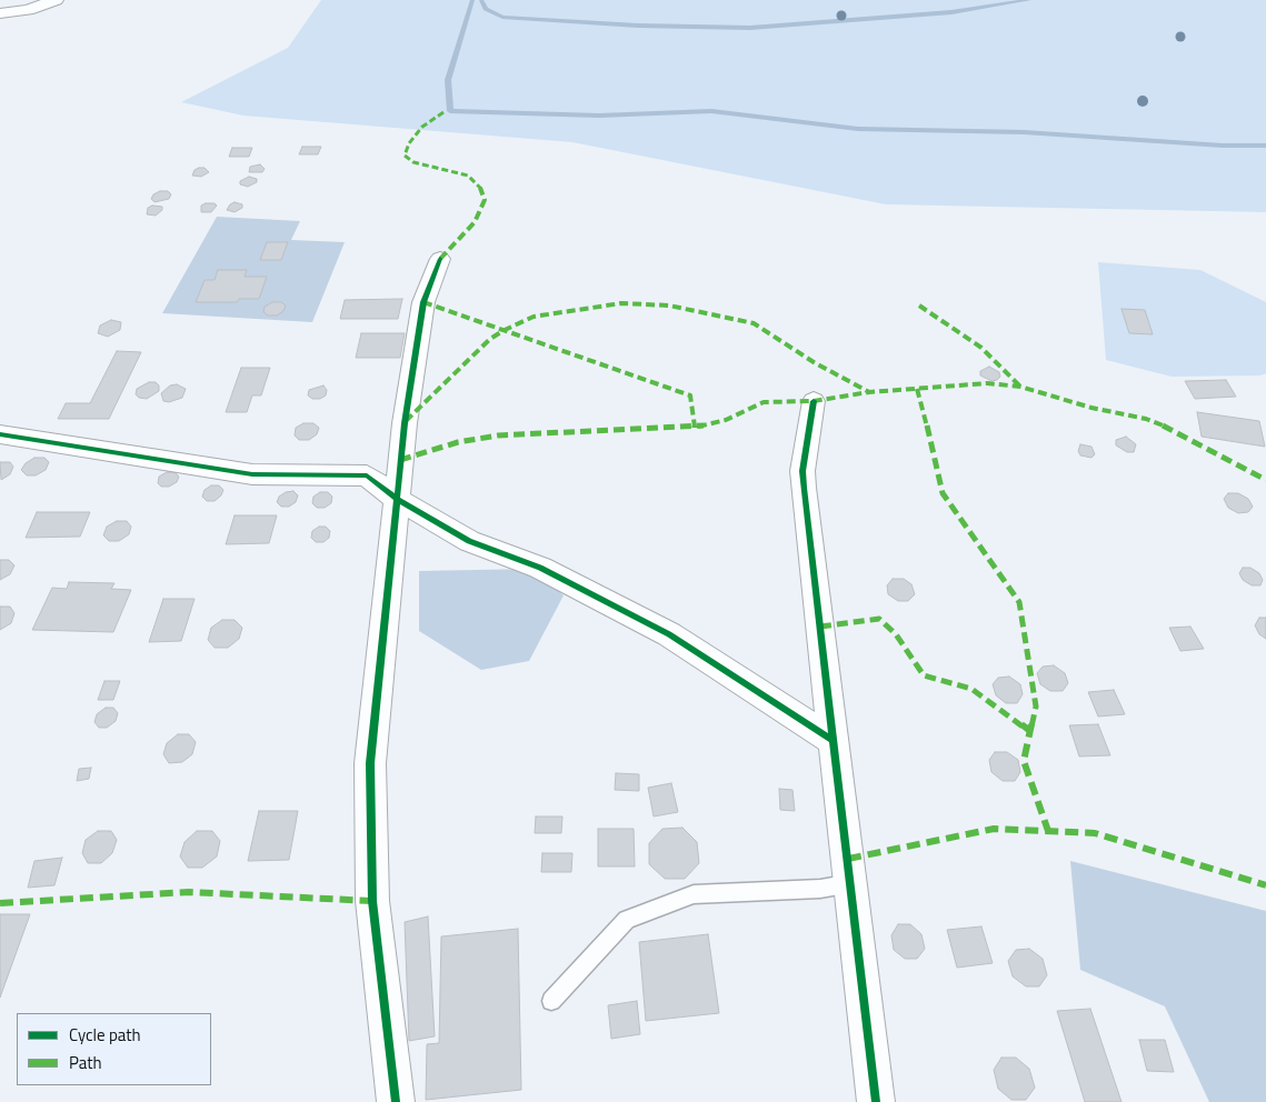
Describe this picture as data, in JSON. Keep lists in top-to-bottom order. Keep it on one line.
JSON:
{"legend":["Cycle path","Path"]}
